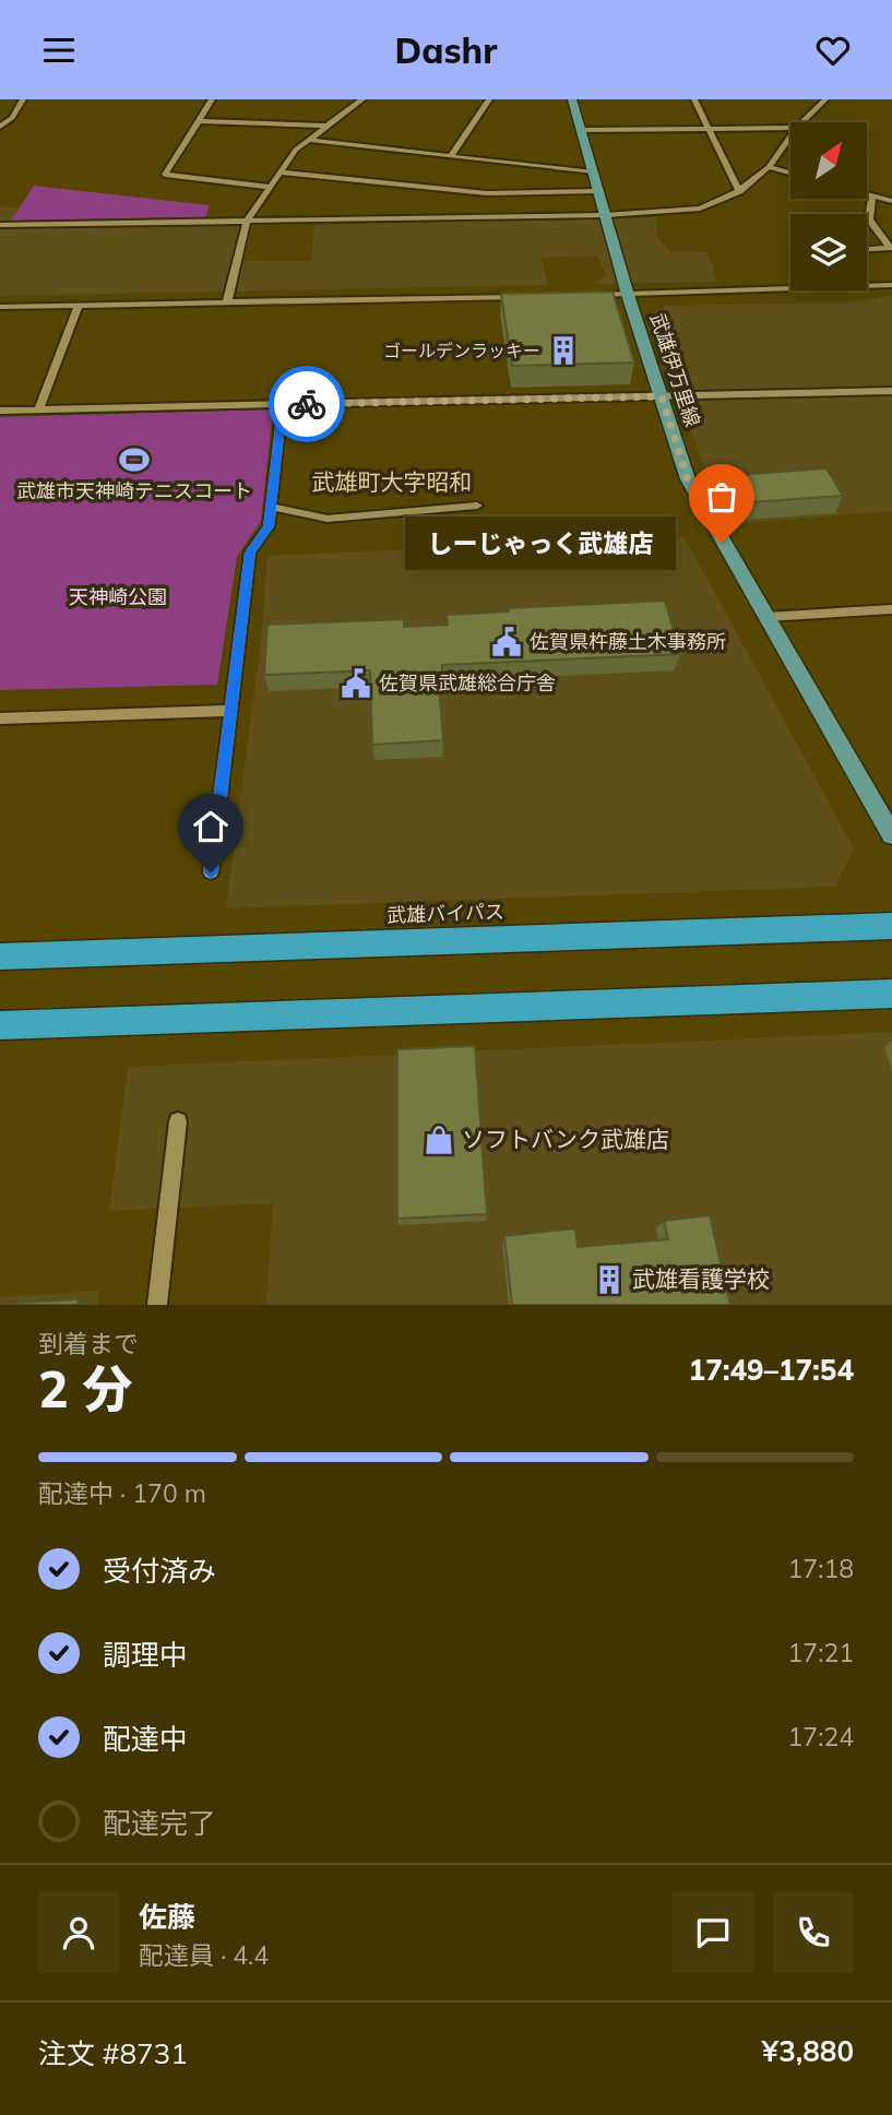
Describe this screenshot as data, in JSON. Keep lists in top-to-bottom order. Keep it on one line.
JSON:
{"streets":{"highway":["武雄バイパス"],"main road":["武雄伊万里線"]},"districts":["武雄町大字昭和"],"parks":["天神崎公園"],"places":{"building":["ゴールデンラッキー","武雄看護学校"],"sports":["武雄市天神崎テニスコート"],"other":["しーじゃっく武雄店"],"public building":["佐賀県杵藤土木事務所","佐賀県武雄総合庁舎"],"shop":["ソフトバンク武雄店"]},"north":"top right","page":{"header":"Dashr","bubble":"しーじゃっく武雄店","heading":["2 分","到着まで","17:49–17:54"],"panel":["佐藤","配達員 · 4.4","注文 #8731","¥3,880"],"bar":"配達中 · 170 m","list":[["受付済み","17:18"],["調理中","17:21"],["配達中","17:24"],"配達完了"]}}
